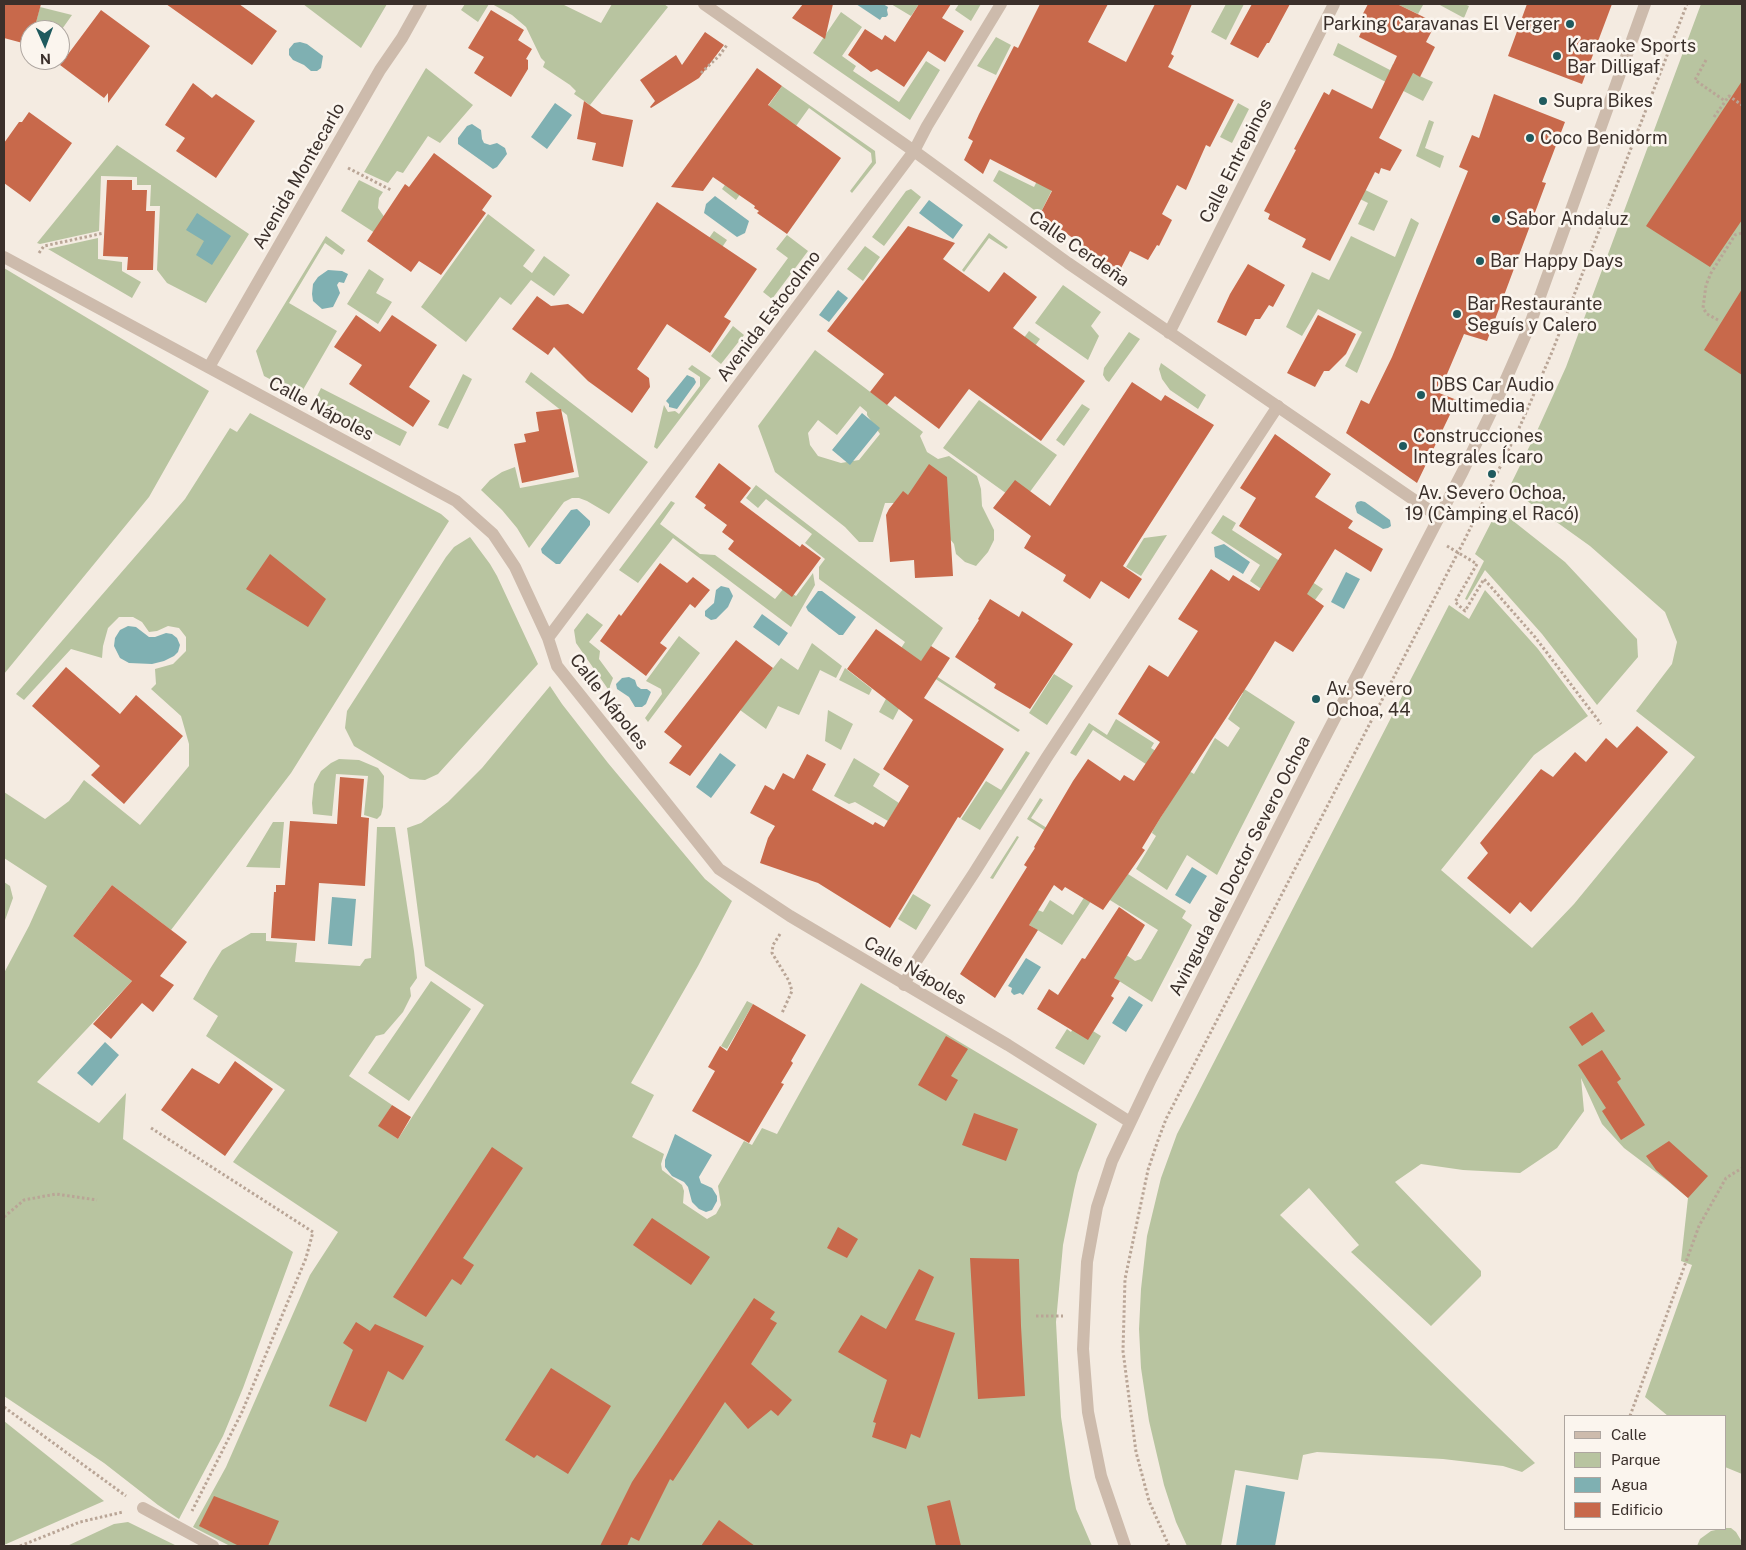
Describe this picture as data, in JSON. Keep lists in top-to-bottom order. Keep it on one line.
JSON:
{"streets":{"street":["Calle Entrepinos","Avenida Montecarlo","Calle Cerdeña","Avenida Estocolmo","Calle Nápoles","Avinguda del Doctor Severo Ochoa"]},"crossings":[["Calle Entrepinos","Calle Cerdeña"],["Avenida Montecarlo","Calle Nápoles"],["Calle Cerdeña","Avenida Estocolmo"],["Calle Cerdeña","Avinguda del Doctor Severo Ochoa"],["Avenida Estocolmo","Calle Nápoles"],["Calle Nápoles","Avinguda del Doctor Severo Ochoa"]],"places":["Parking Caravanas El Verger","Karaoke Sports Bar Dilligaf","Supra Bikes","Coco Benidorm","Sabor Andaluz","Bar Happy Days","Bar Restaurante Seguís y Calero","DBS Car Audio Multimedia","Construcciones Integrales Ícaro","Av. Severo Ochoa, 19 (Càmping el Racó)","Av. Severo Ochoa, 44"],"legend":["Calle","Parque","Agua","Edificio"],"north":"bottom"}
